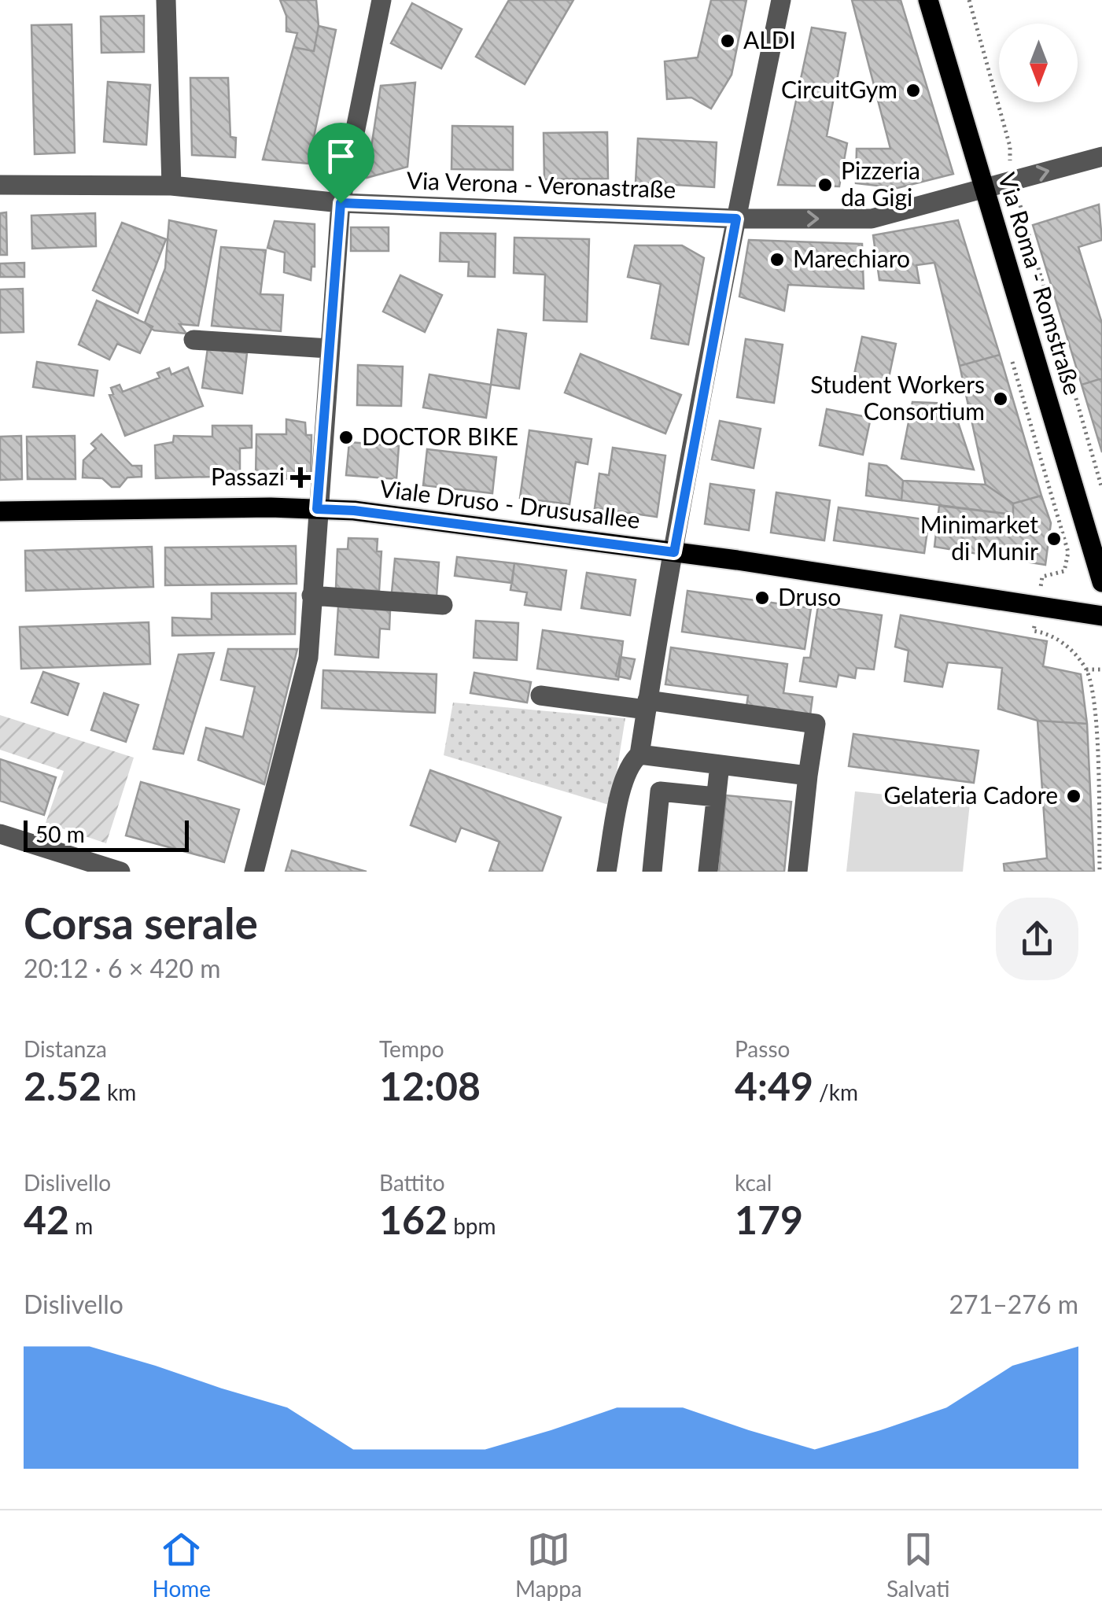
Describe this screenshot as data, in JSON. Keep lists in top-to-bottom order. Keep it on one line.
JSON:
{"streets":{"main road":["Via Roma - Romstraße","Viale Druso - Drususallee"],"street":["Via Verona - Veronastraße"]},"crossings":[["Via Verona - Veronastraße","Via Roma - Romstraße"]],"places":{"other":["ALDI","CircuitGym","Pizzeria da Gigi","Marechiaro","Student Workers Consortium","DOCTOR BIKE","Minimarket di Munir","Druso","Gelateria Cadore"],"health":["Passazi"]},"scale_bar":"50 m","north":"bottom","page":{"scale":"50 m","heading":["Corsa serale","20:12 · 6 × 420 m"],"stats":[["Distanza","2.52 km"],["Tempo","12:08"],["Passo","4:49 /km"],["Dislivello","42 m"],["Battito","162 bpm"],["kcal","179"]],"chart":["Dislivello","271–276 m"],"tabs":["Home","Mappa","Salvati"]}}
